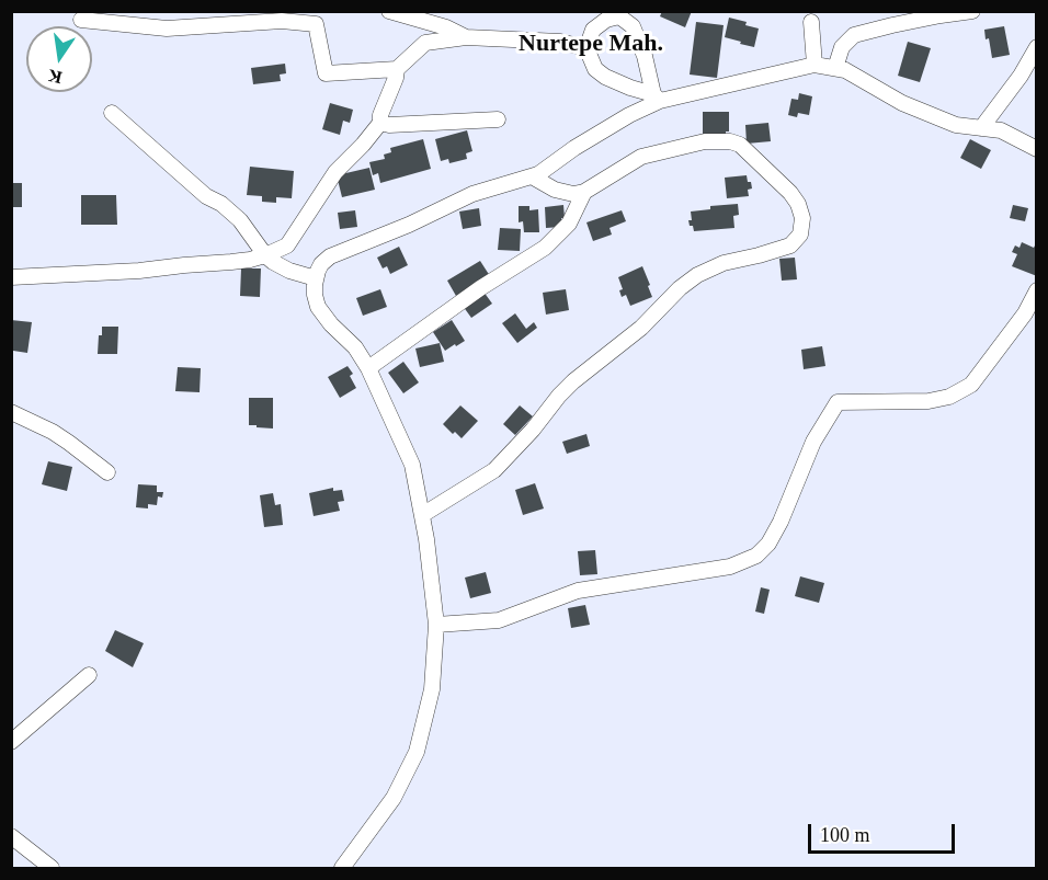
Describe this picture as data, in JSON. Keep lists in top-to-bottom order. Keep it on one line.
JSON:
{"districts":["Nurtepe Mah."],"scale_bar":"100 m","north":"bottom"}
